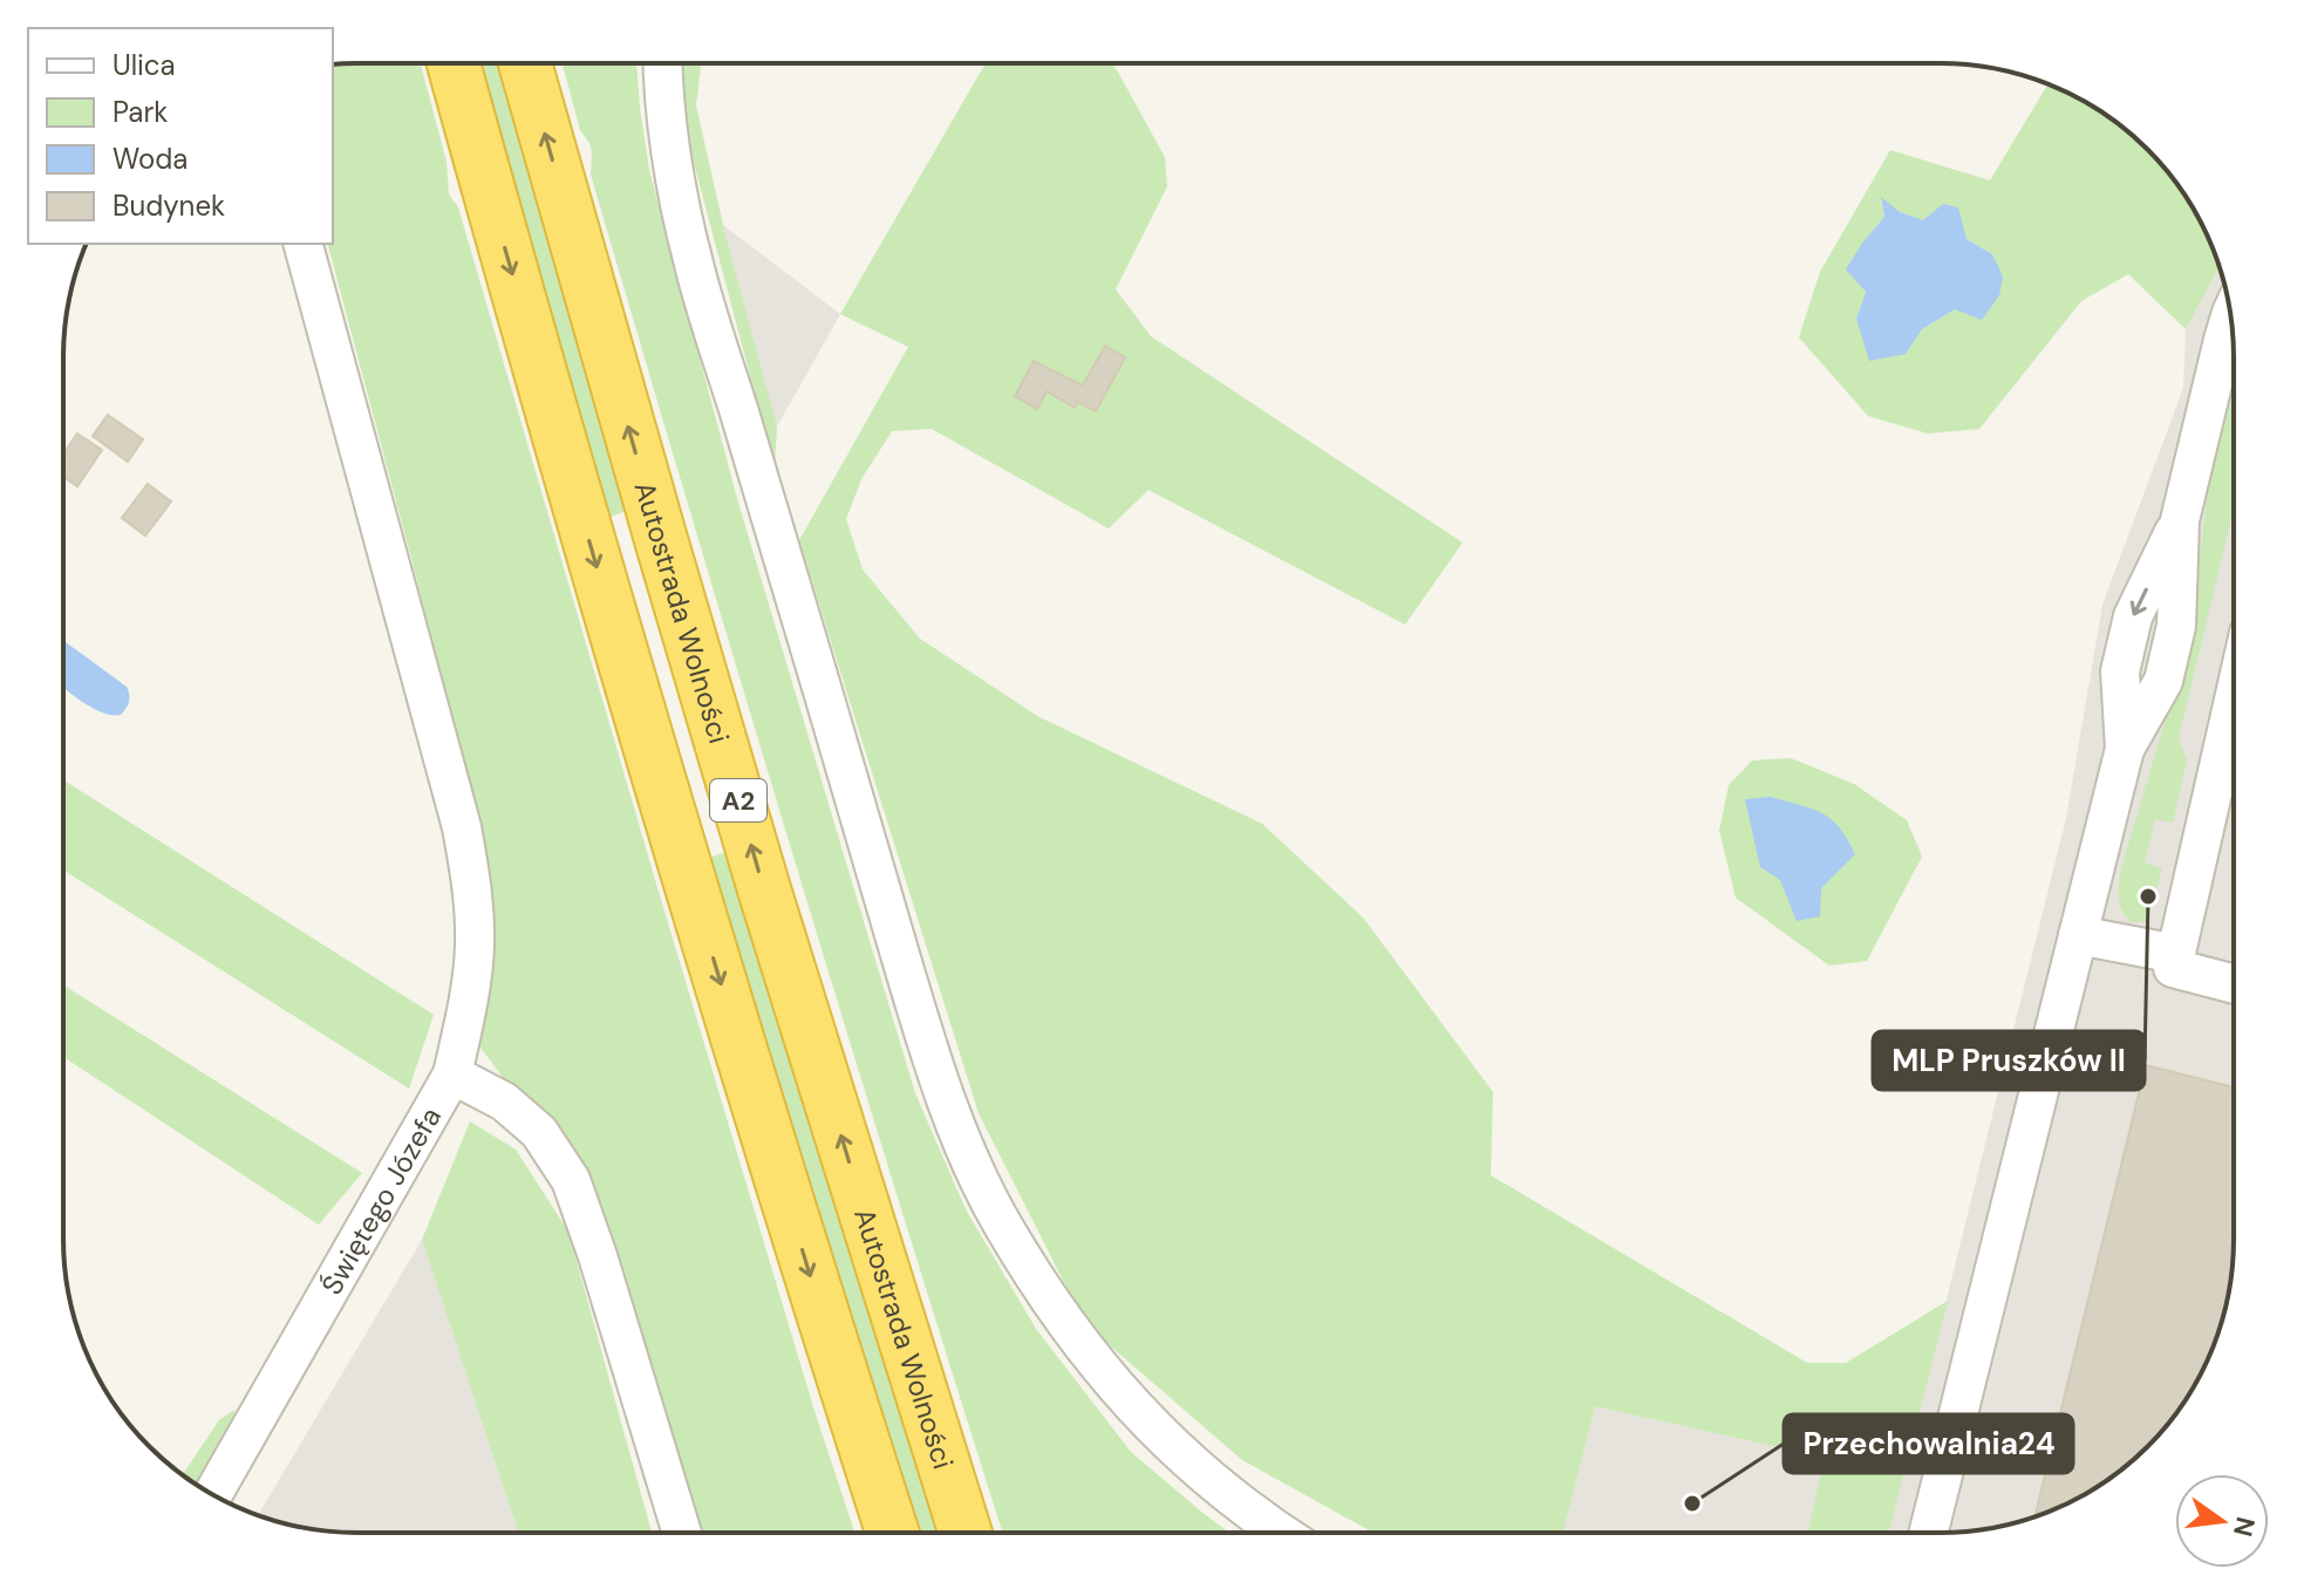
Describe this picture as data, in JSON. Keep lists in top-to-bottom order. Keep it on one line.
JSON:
{"streets":{"highway":["Autostrada Wolności","A2"],"street":["Świętego Józefa"]},"places":["MLP Pruszków II","Przechowalnia24"],"legend":["Ulica","Park","Woda","Budynek"],"north":"right"}
